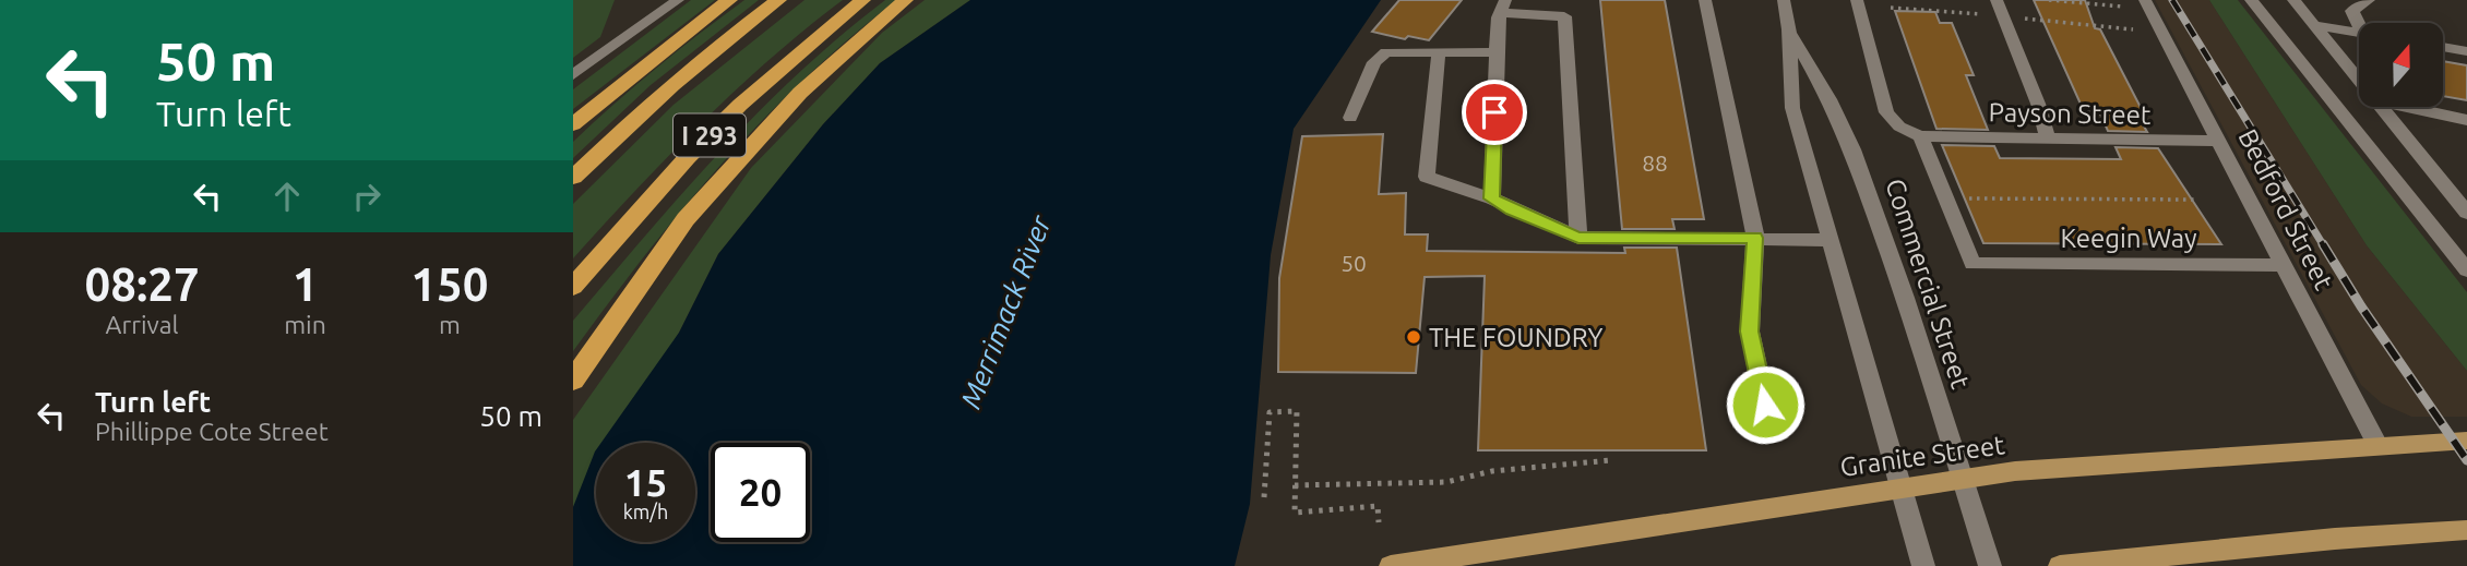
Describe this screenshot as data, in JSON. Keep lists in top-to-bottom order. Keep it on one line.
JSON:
{"streets":{"highway":["I 293"],"main road":["Granite Street"],"street":["Payson Street","Bedford Street","Keegin Way","Commercial Street"]},"crossings":[["Payson Street","Bedford Street"],["Bedford Street","Keegin Way"],["Bedford Street","Granite Street"],["Commercial Street","Granite Street"]],"water":["Merrimack River"],"places":["THE FOUNDRY"],"house_numbers":["88","50"],"north":"top","page":{"turn":["50 m","Turn left"],"eta":["08:27","Arrival","1","min","150","m"],"list":[{"name":"Turn left","note":"Phillippe Cote Street","value":"50 m"}],"speed":"15 km/h","limit":"20"}}
